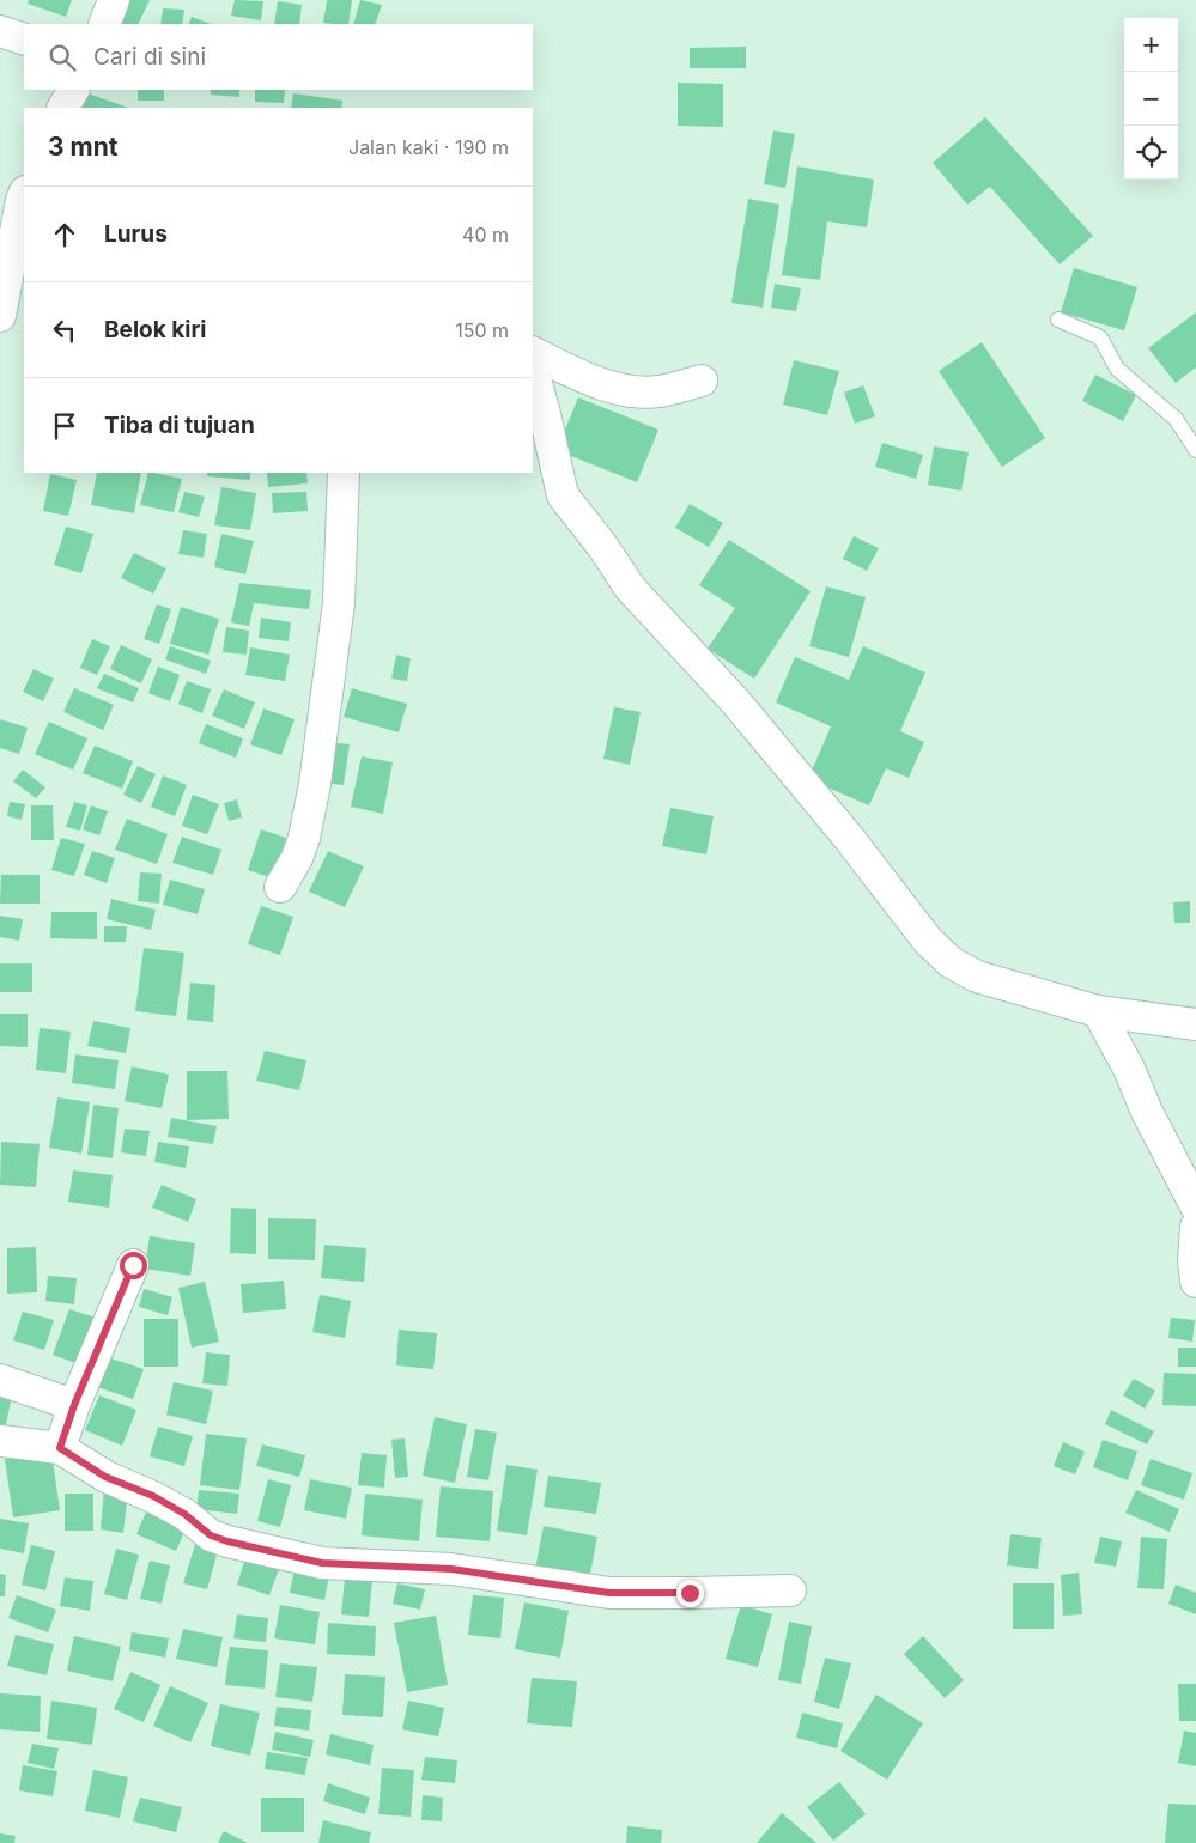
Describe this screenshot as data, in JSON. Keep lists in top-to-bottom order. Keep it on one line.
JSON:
{"page":{"map_buttons":["+","−"],"search":"Cari di sini","heading":["3 mnt","Jalan kaki · 190 m"],"list":[["Lurus","40 m"],["Belok kiri","150 m"],"Tiba di tujuan"]}}
